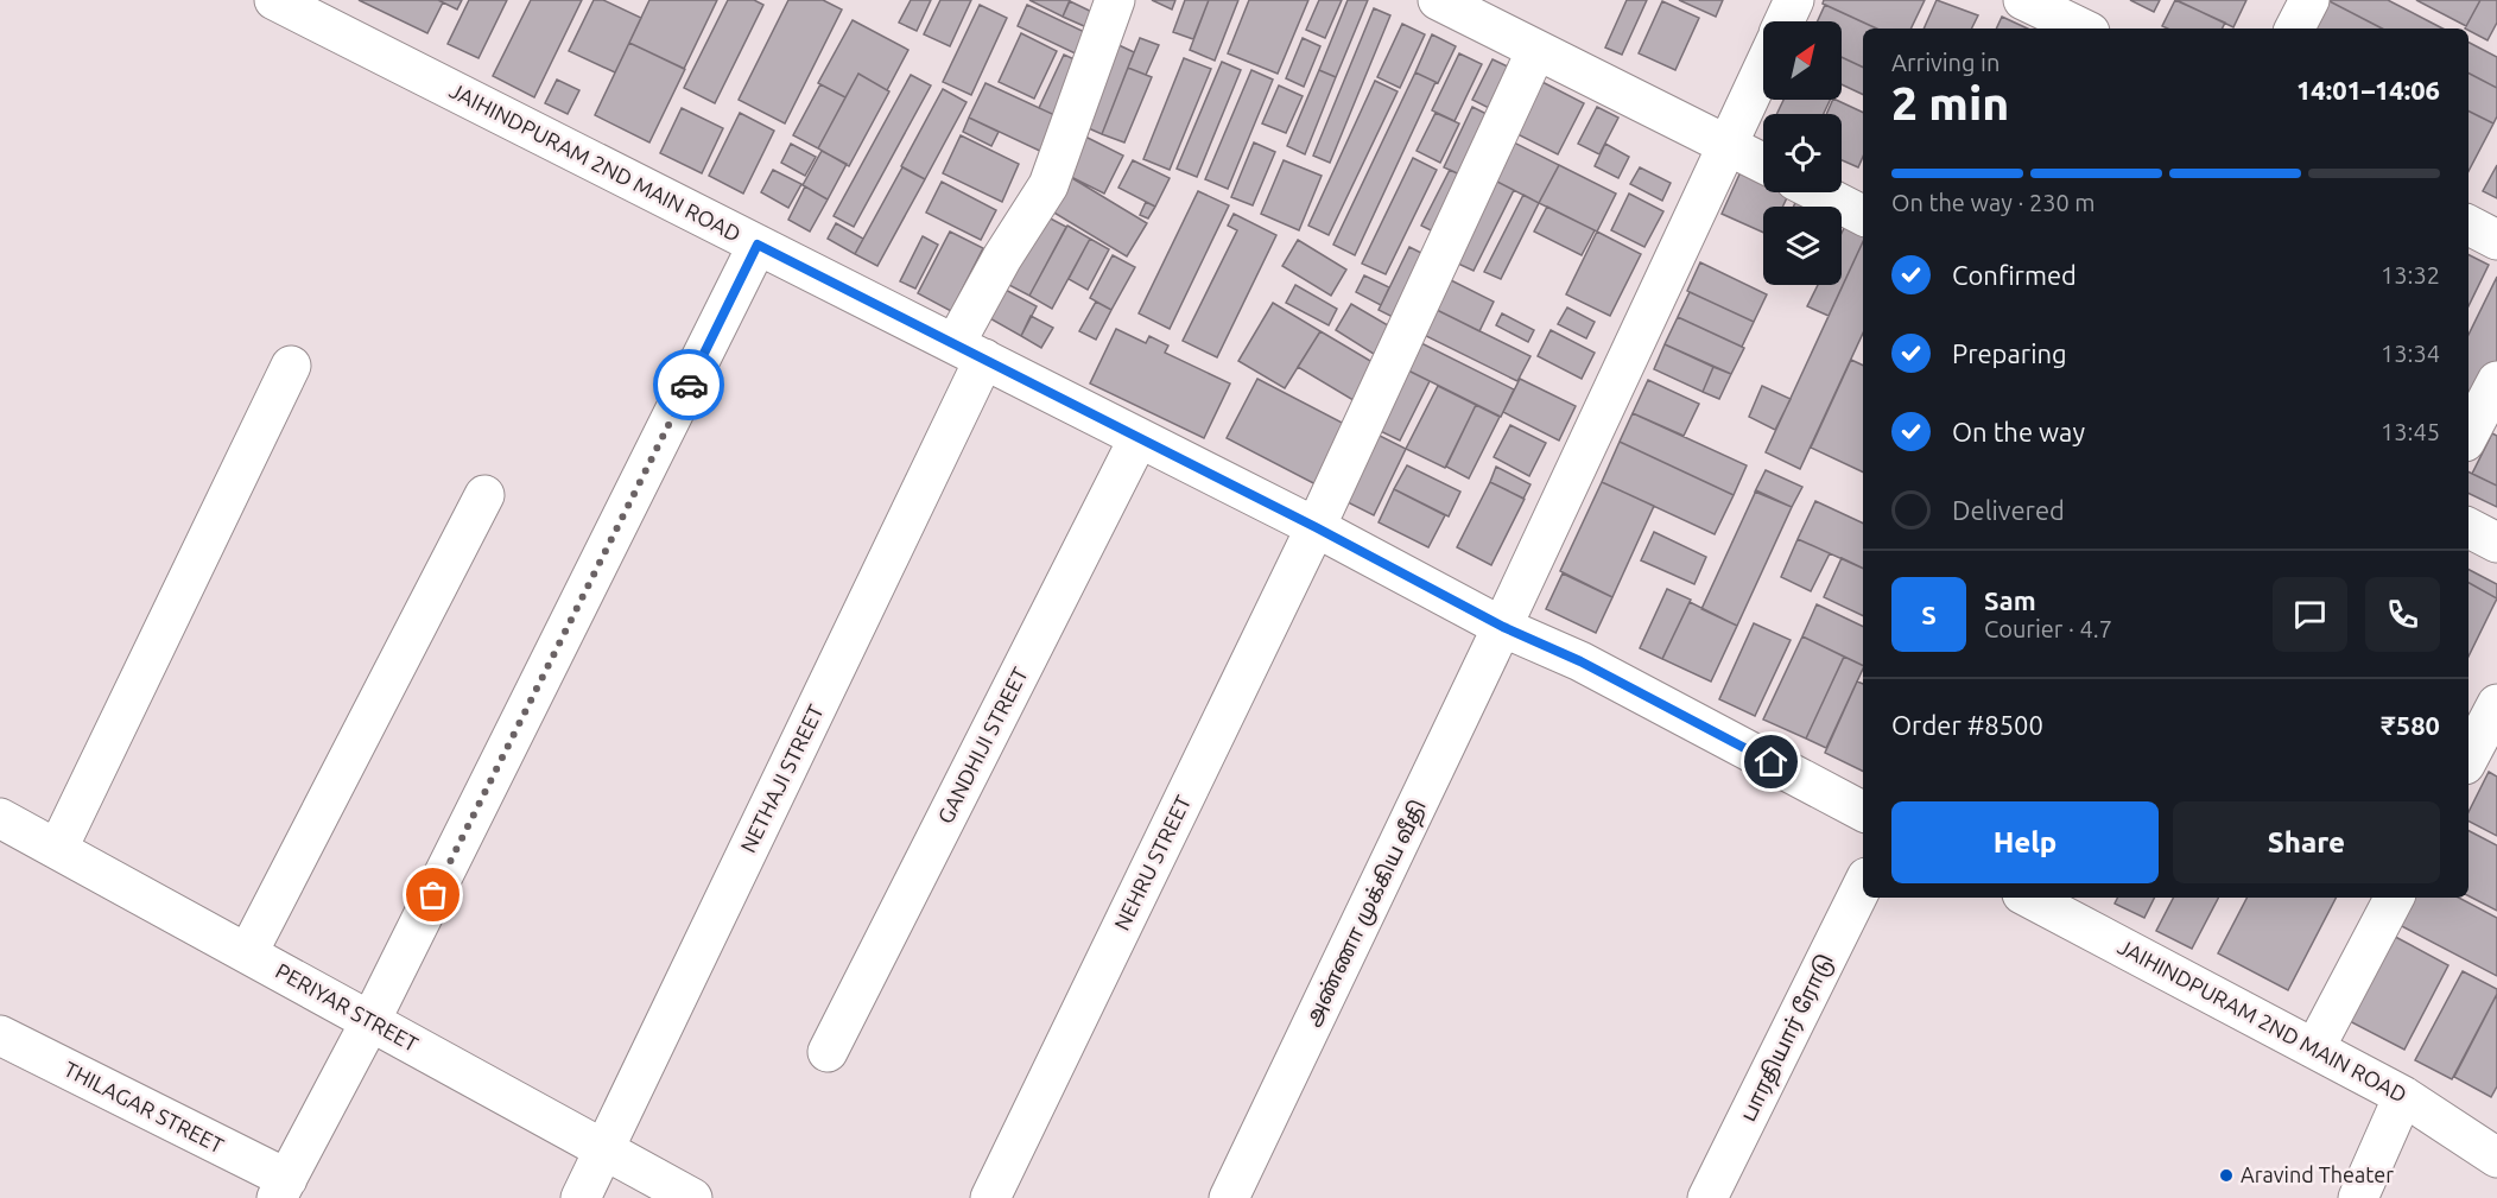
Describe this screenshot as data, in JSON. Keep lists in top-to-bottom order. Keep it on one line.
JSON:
{"streets":{"street":["JAIHINDPURAM 2ND MAIN ROAD","GANDHIJI STREET","NETHAJI STREET","NEHRU STREET","அண்ணா முக்கிய வீதி","PERIYAR STREET","பாரதியார் ரோடு","THILAGAR STREET"]},"crossings":[["JAIHINDPURAM 2ND MAIN ROAD","GANDHIJI STREET"],["JAIHINDPURAM 2ND MAIN ROAD","NETHAJI STREET"],["JAIHINDPURAM 2ND MAIN ROAD","NEHRU STREET"],["JAIHINDPURAM 2ND MAIN ROAD","அண்ணா முக்கிய வீதி"],["NETHAJI STREET","PERIYAR STREET"]],"places":["Aravind Theater"],"north":"top right","page":{"heading":["2 min","Arriving in","14:01–14:06"],"panel":["Sam","Courier · 4.7","Order #8500","₹580"],"bar":"On the way · 230 m","list":[["Confirmed","13:32"],["Preparing","13:34"],["On the way","13:45"],"Delivered"],"round":"S","buttons":["Help","Share"]}}
